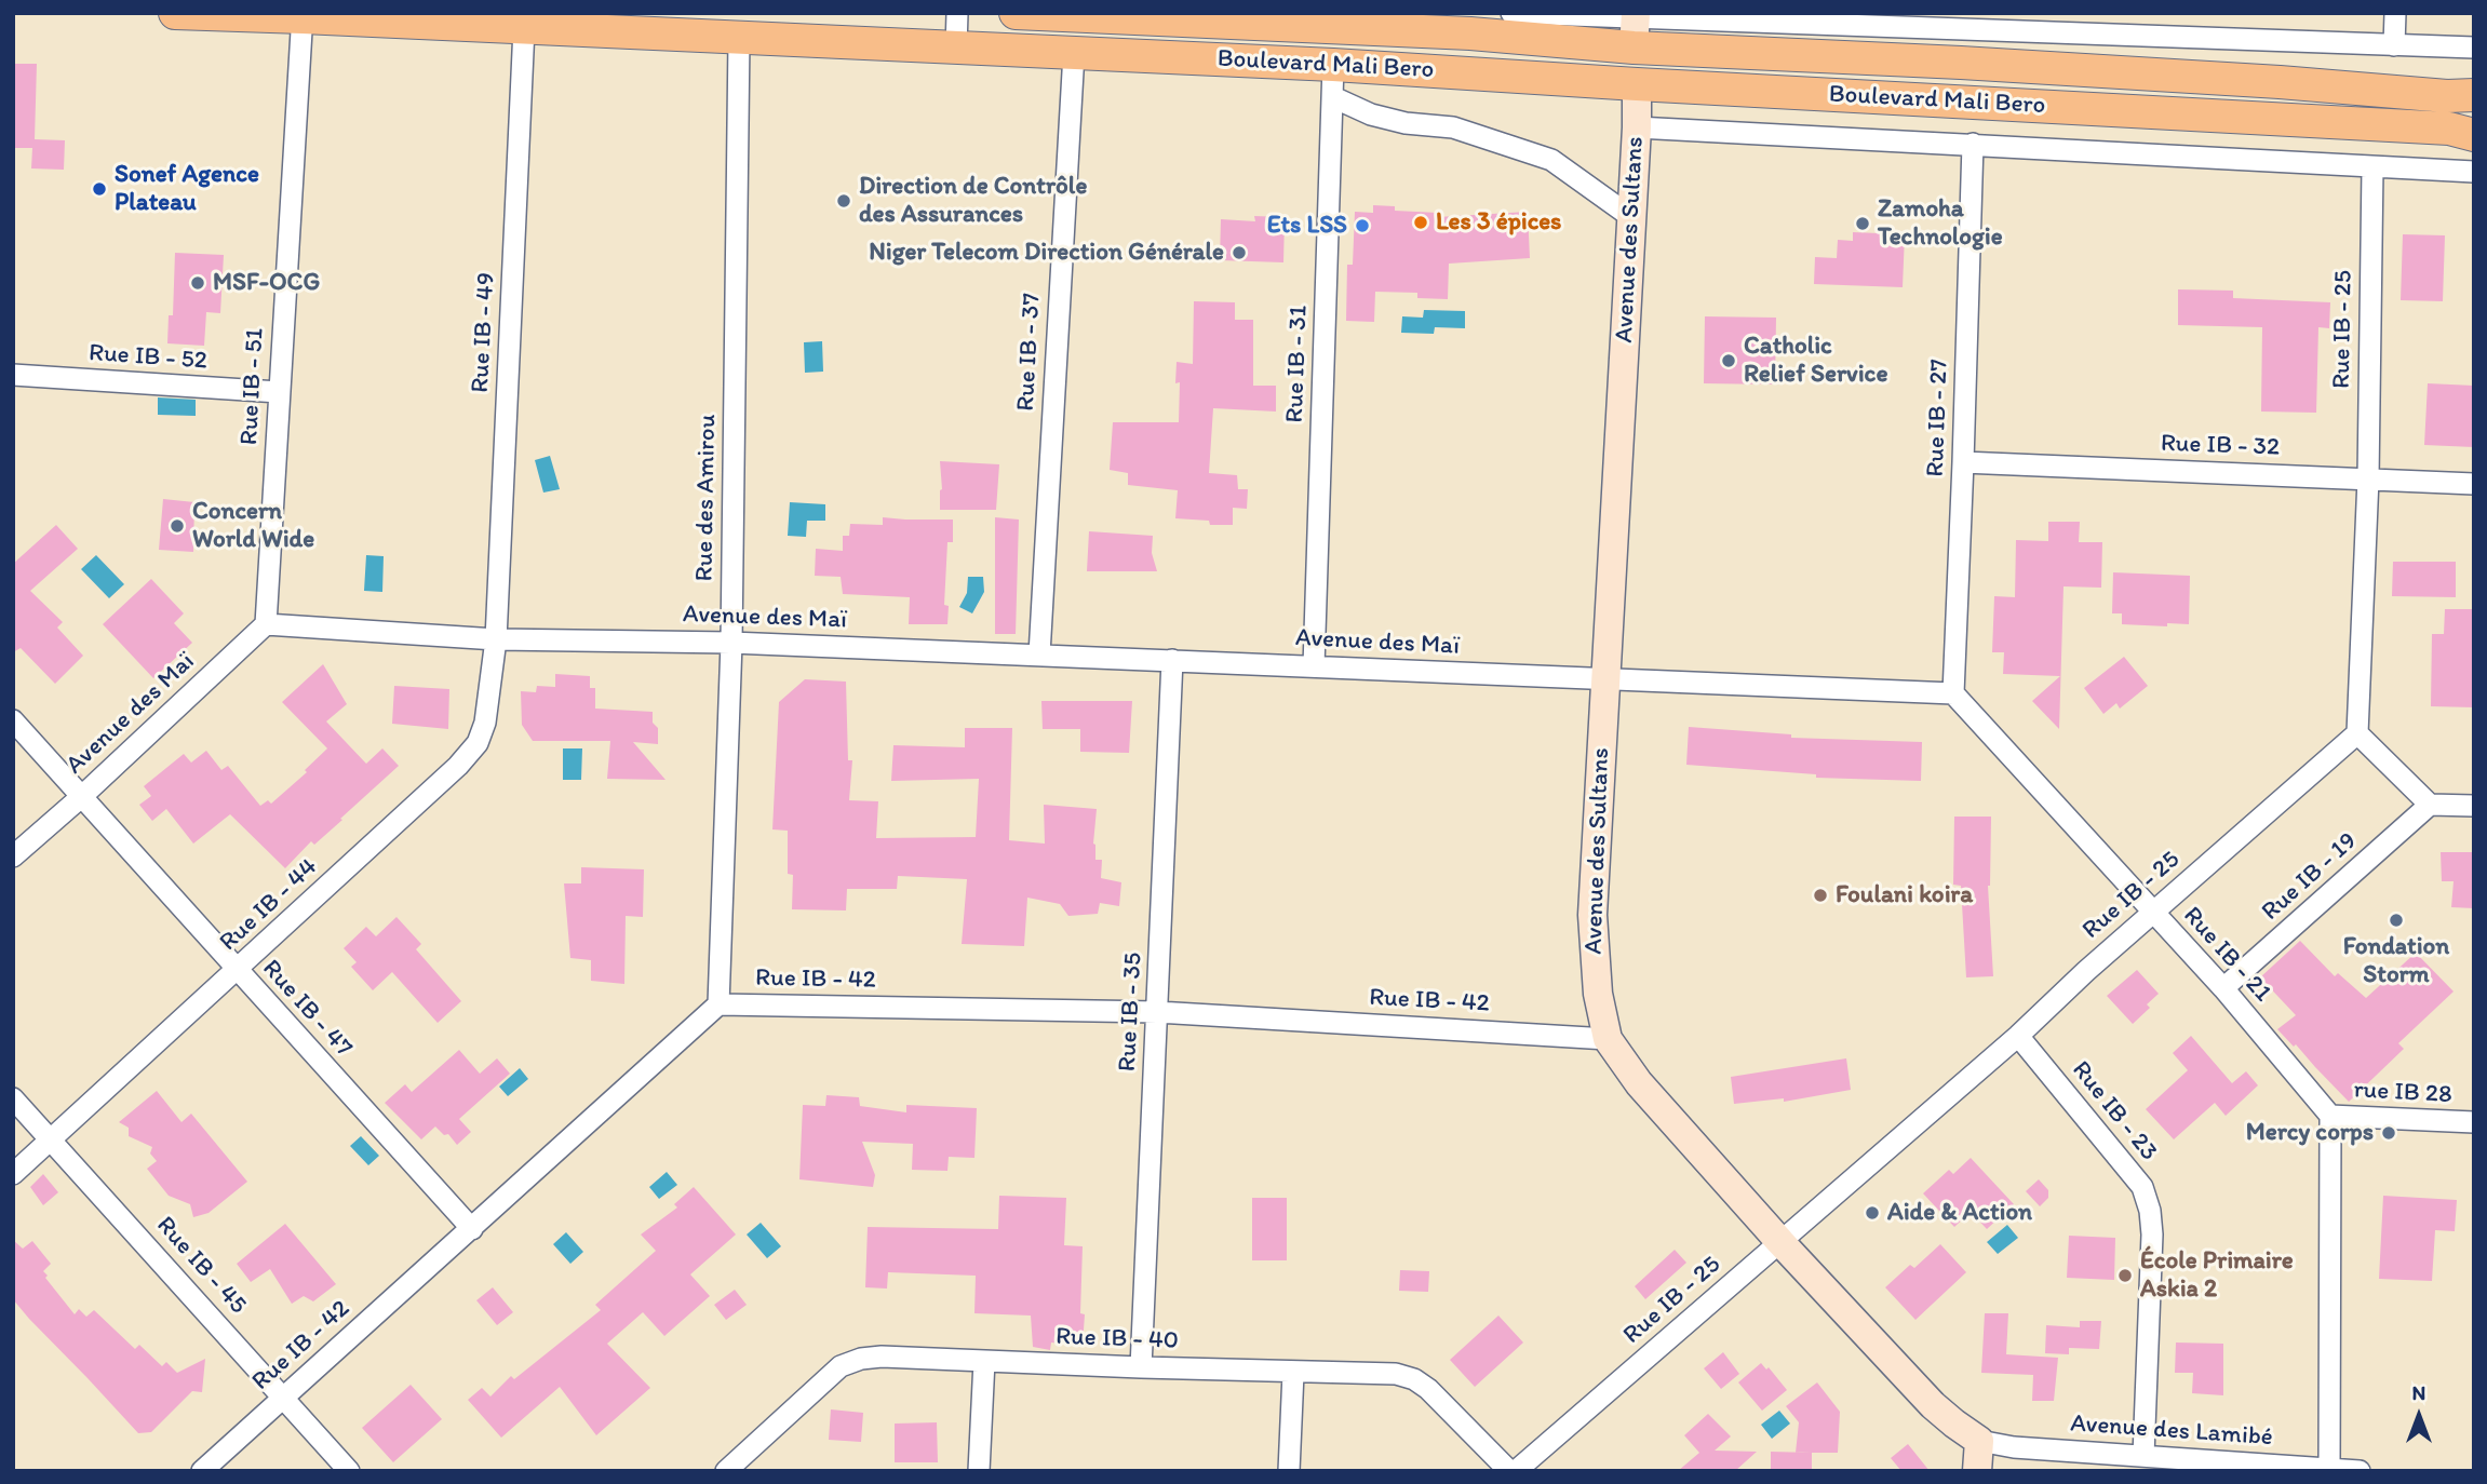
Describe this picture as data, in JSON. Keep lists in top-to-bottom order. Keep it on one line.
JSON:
{"streets":{"main road":["Boulevard Mali Bero"],"street":["Avenue des Sultans","Rue IB - 25","Rue IB - 49","Rue IB - 37","Rue IB - 52","Rue IB - 31","Rue IB - 51","Rue IB - 27","Rue IB - 32","Rue des Amirou","Avenue des Maï","Rue IB - 19","Rue IB - 44","Rue IB - 21","Rue IB - 42","Rue IB - 47","Rue IB - 35","rue IB 28","Rue IB - 23","Rue IB - 45","Rue IB - 40","Avenue des Lamibé"]},"crossings":[["Boulevard Mali Bero","Avenue des Sultans"],["Boulevard Mali Bero","Rue IB - 25"],["Boulevard Mali Bero","Rue IB - 49"],["Boulevard Mali Bero","Rue IB - 37"],["Boulevard Mali Bero","Rue IB - 31"],["Boulevard Mali Bero","Rue IB - 51"],["Boulevard Mali Bero","Rue IB - 27"],["Boulevard Mali Bero","Rue des Amirou"],["Avenue des Sultans","Rue IB - 25"],["Avenue des Sultans","Avenue des Maï"],["Avenue des Sultans","Rue IB - 42"],["Avenue des Sultans","Avenue des Lamibé"],["Rue IB - 25","Rue IB - 32"],["Rue IB - 25","Rue IB - 21"],["Rue IB - 25","Rue IB - 23"],["Rue IB - 49","Avenue des Maï"],["Rue IB - 49","Rue IB - 44"],["Rue IB - 37","Avenue des Maï"],["Rue IB - 52","Rue IB - 51"],["Rue IB - 31","Avenue des Maï"],["Rue IB - 51","Avenue des Maï"],["Rue IB - 27","Rue IB - 32"],["Rue IB - 27","Rue IB - 21"],["Rue des Amirou","Avenue des Maï"],["Rue des Amirou","Rue IB - 42"],["Avenue des Maï","Rue IB - 44"],["Avenue des Maï","Rue IB - 47"],["Avenue des Maï","Rue IB - 35"],["Rue IB - 19","Rue IB - 21"],["Rue IB - 44","Rue IB - 47"],["Rue IB - 44","Rue IB - 45"],["Rue IB - 21","rue IB 28"],["Rue IB - 42","Rue IB - 47"],["Rue IB - 42","Rue IB - 35"],["Rue IB - 42","Rue IB - 45"],["Rue IB - 35","Rue IB - 40"],["Rue IB - 23","Avenue des Lamibé"]],"places":["Sonef Agence Plateau","Direction de Contrôle des Assurances","Les 3 épices","Zamoha Technologie","Ets LSS","Niger Telecom Direction Générale","MSF-OCG","Catholic Relief Service","Concern World Wide","Foulani koira","Fondation Storm","Mercy corps","Aide & Action","École Primaire Askia 2"],"north":"top"}
